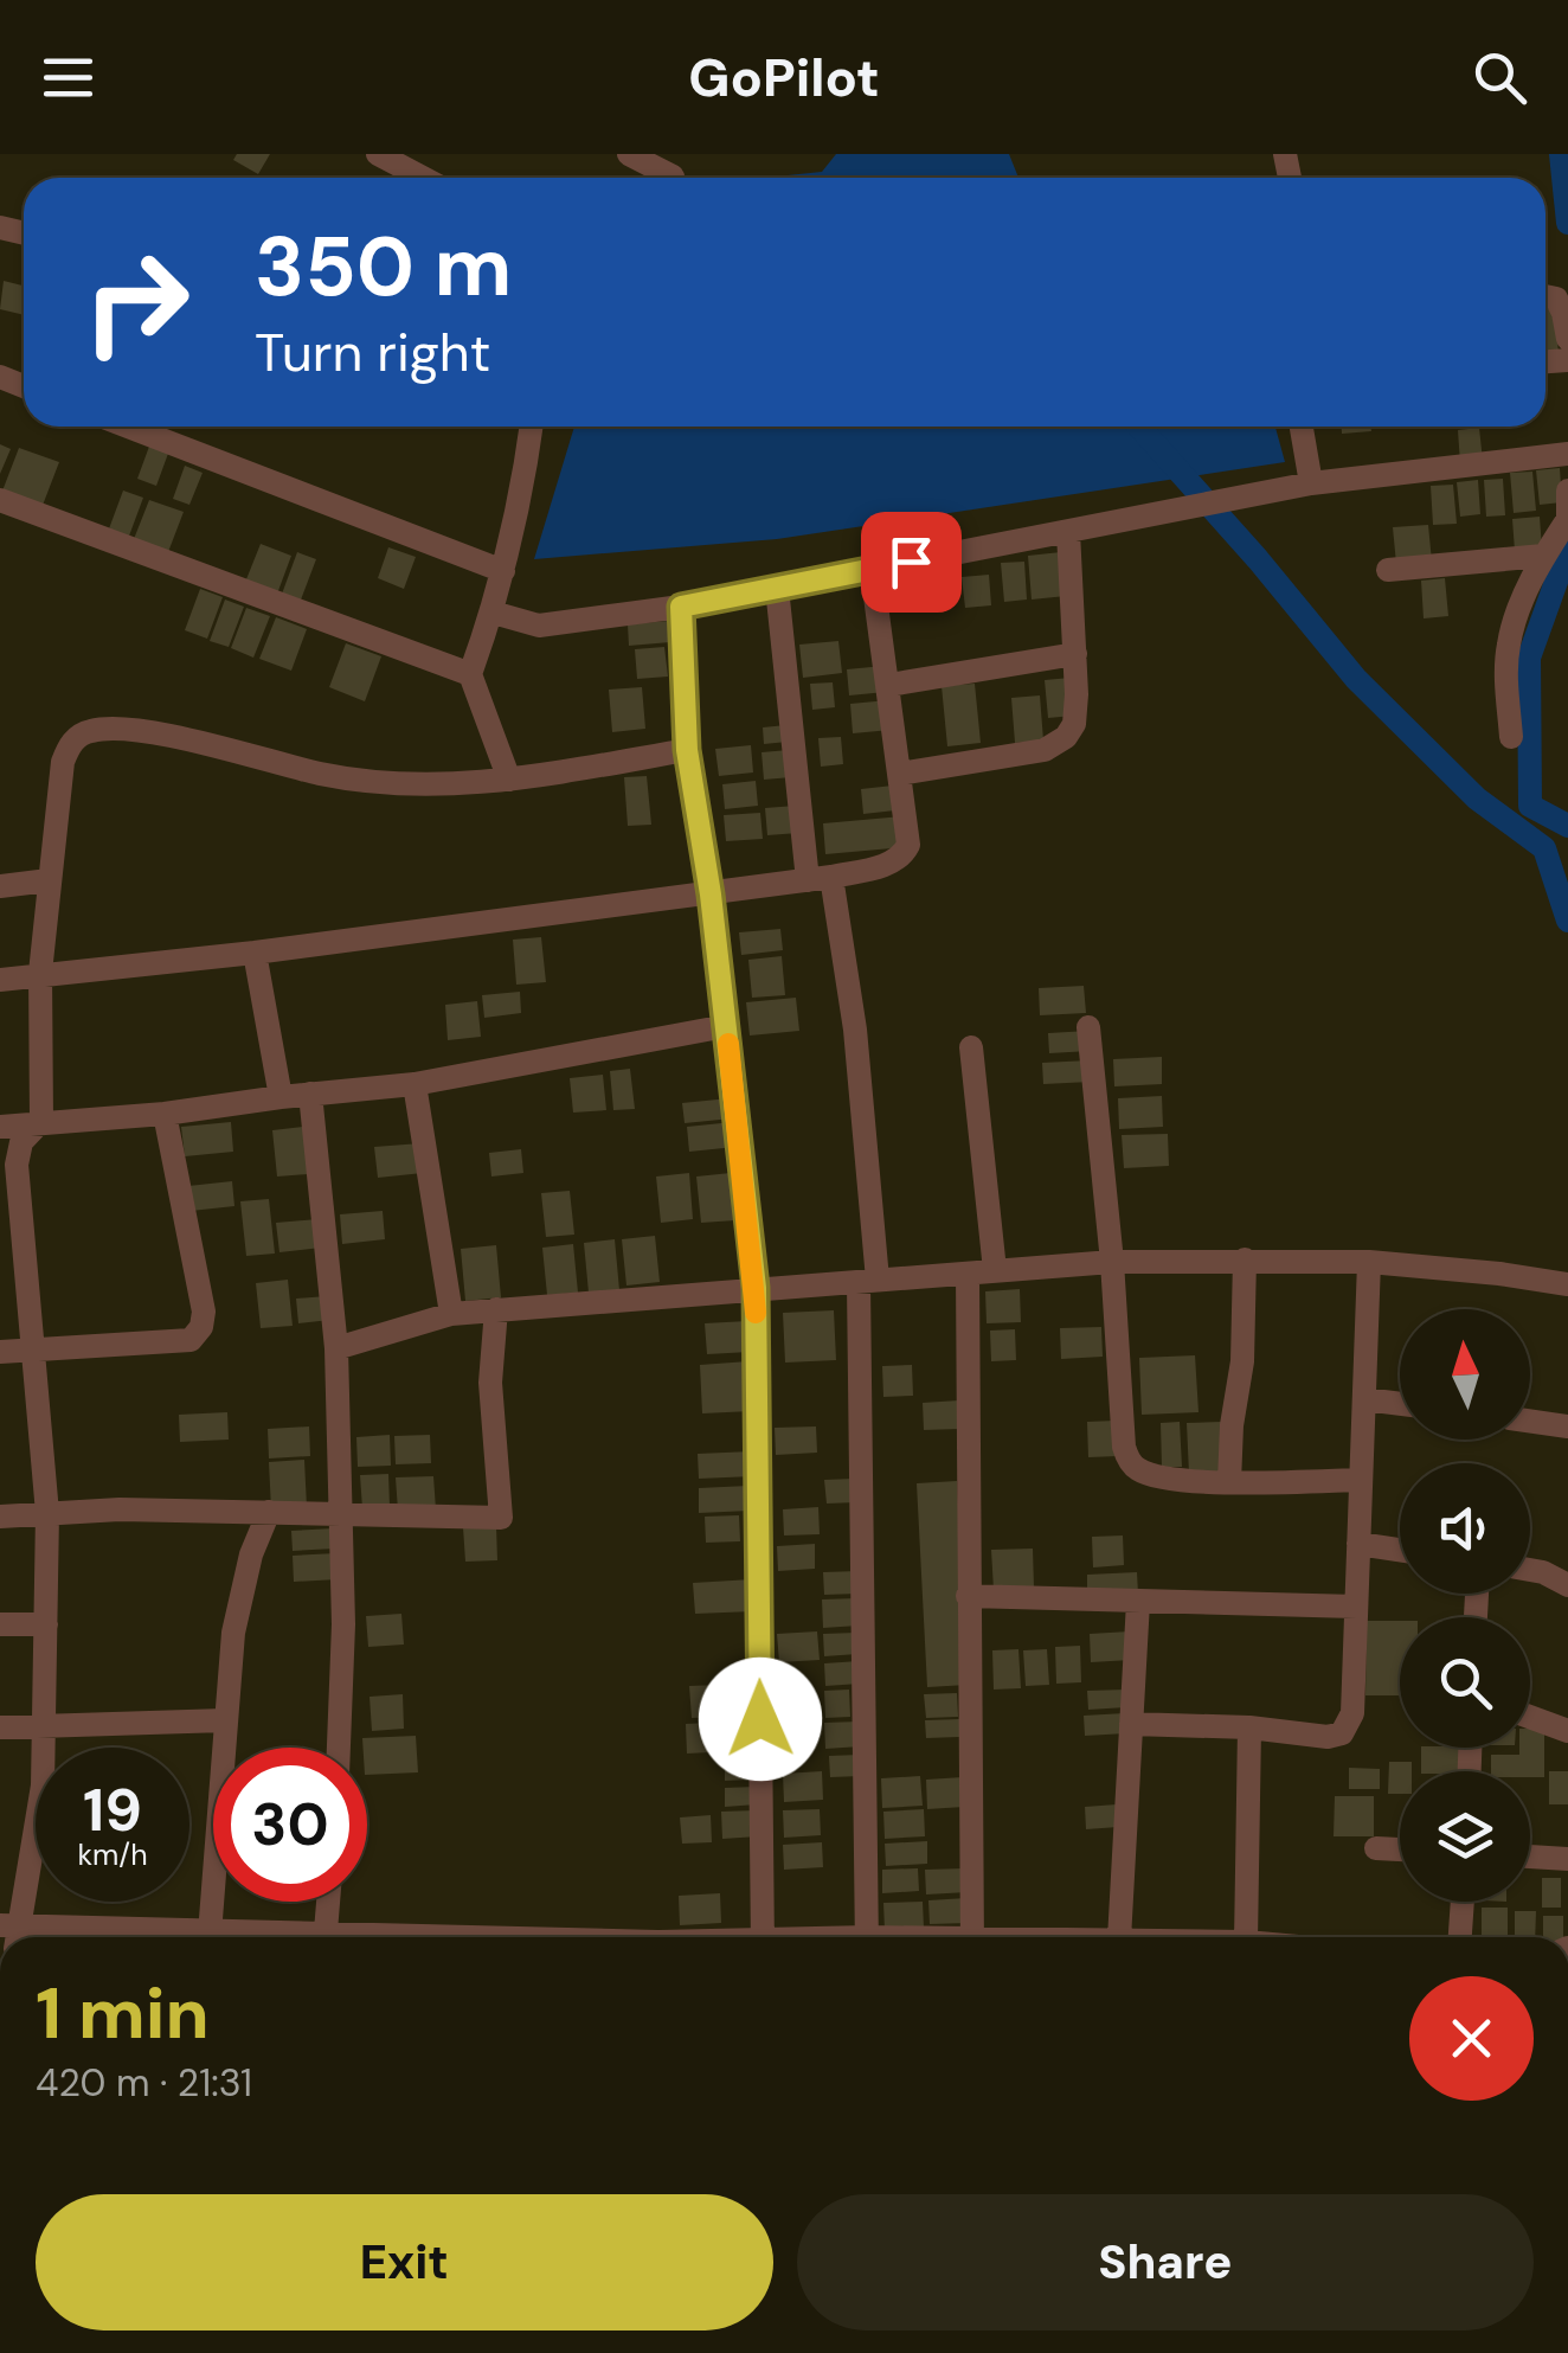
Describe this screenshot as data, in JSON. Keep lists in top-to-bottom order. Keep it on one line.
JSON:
{"north":"top","page":{"header":"GoPilot","turn":["350 m","Turn right"],"speed":"19 km/h","limit":"30","heading":["1 min","420 m · 21:31"],"buttons":["Exit","Share"]}}
